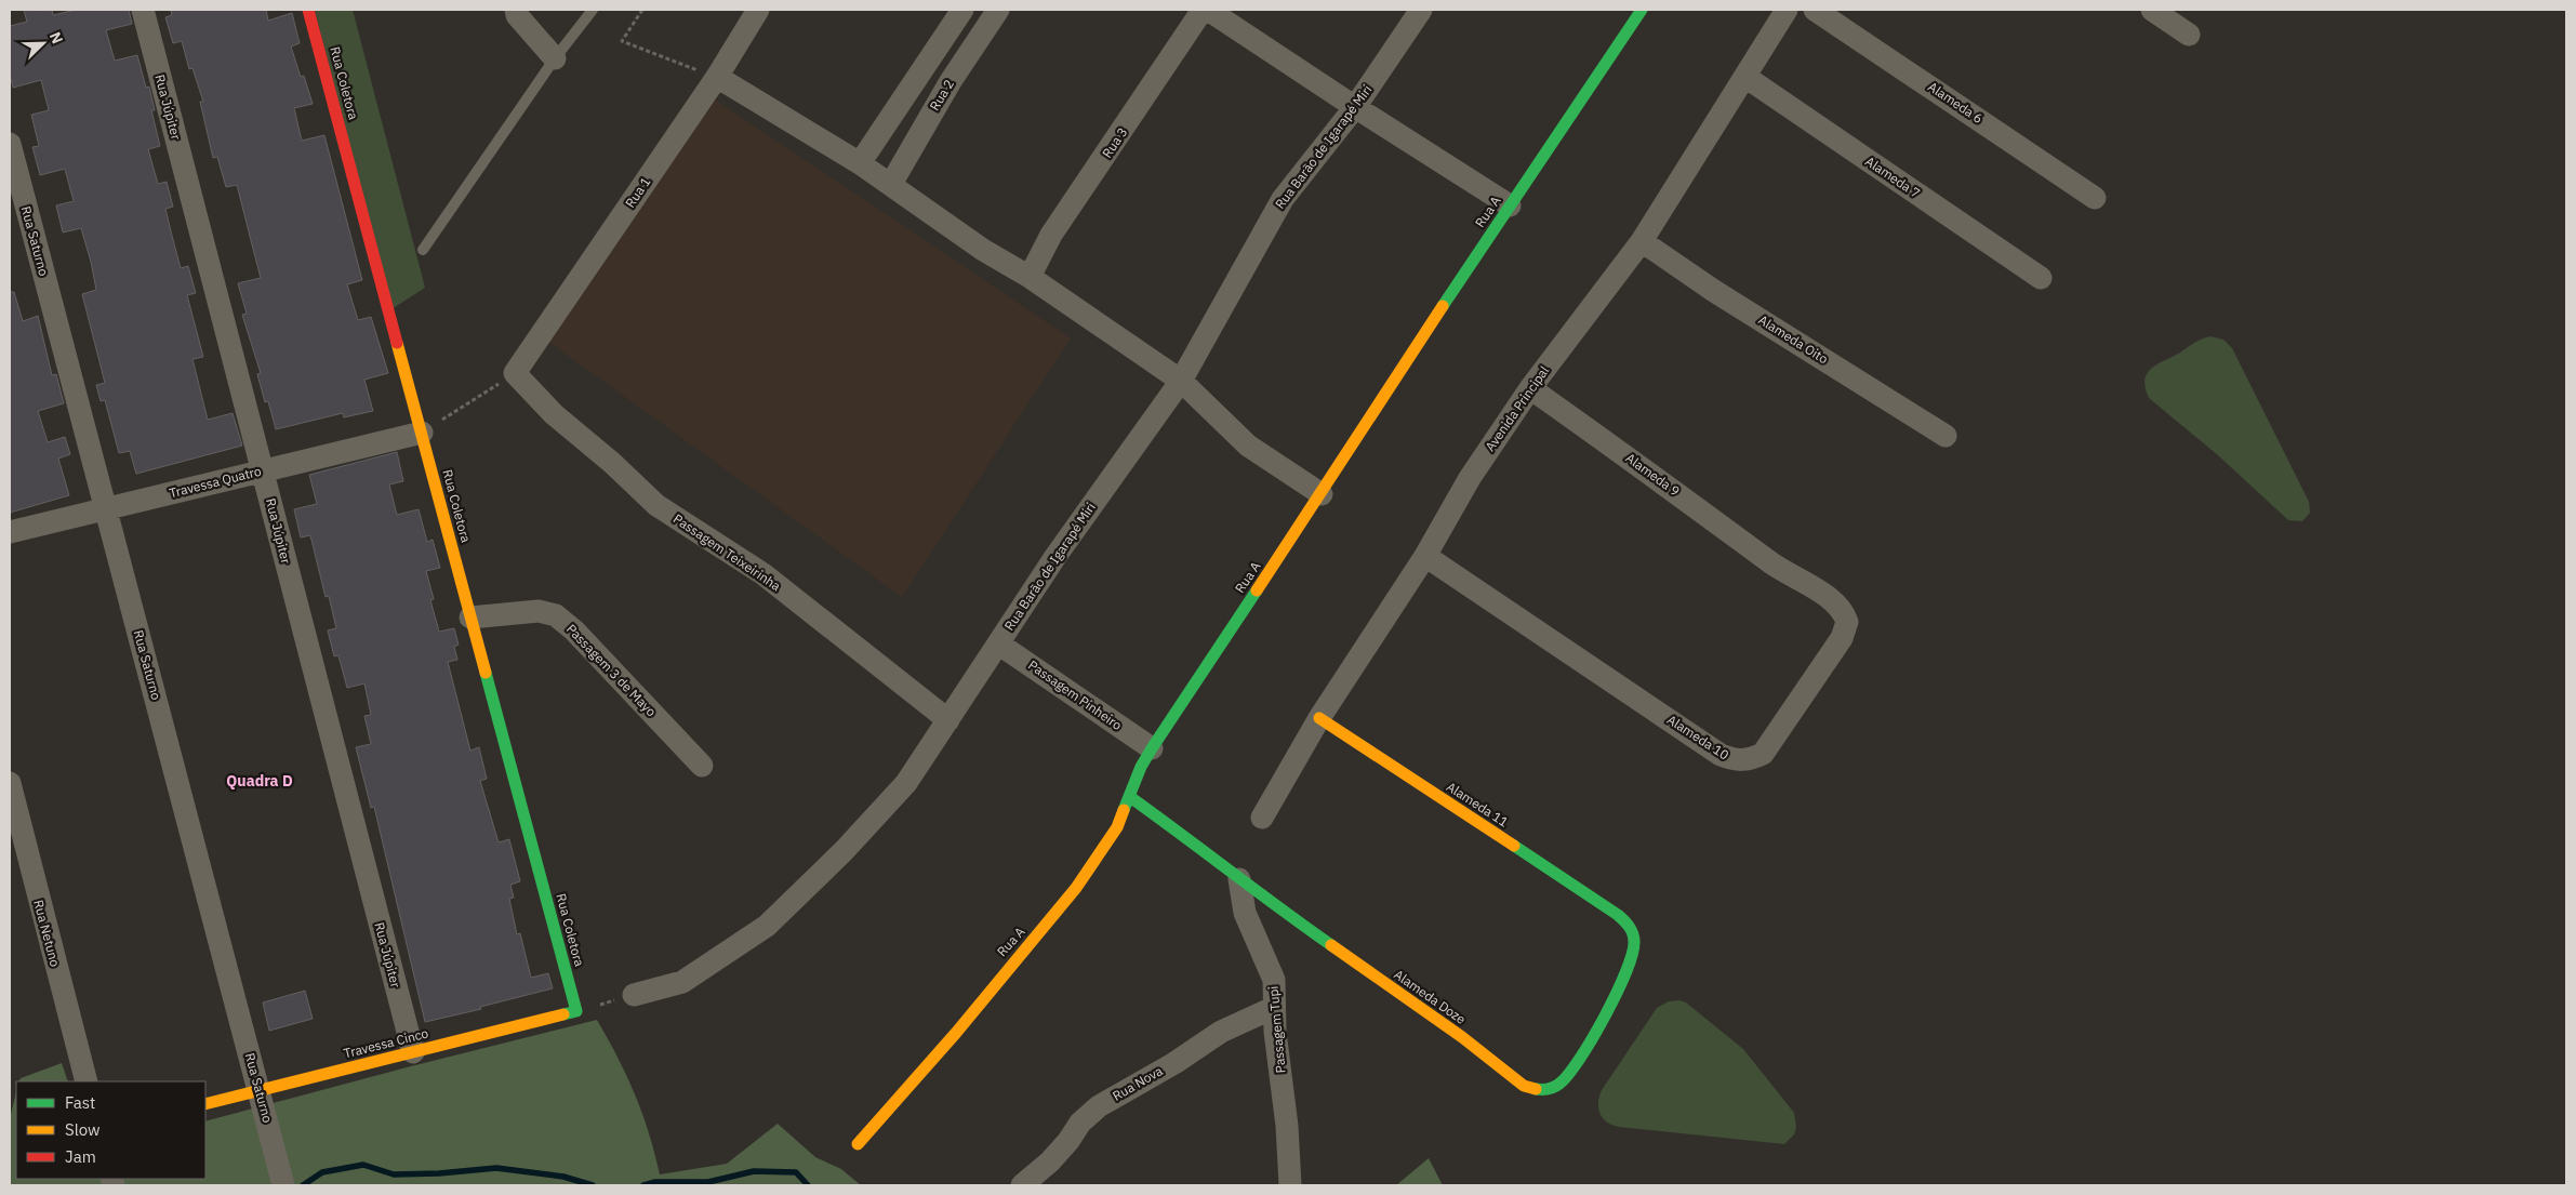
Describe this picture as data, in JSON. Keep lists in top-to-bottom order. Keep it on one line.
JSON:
{"streets":{"street":["Rua Coletora","Rua 2","Alameda 6","Rua Júpiter","Rua 3","Rua Barão de Igarapé Miri","Alameda 7","Rua 1","Rua A","Rua Saturno","Alameda Oito","Avenida Principal","Alameda 9","Travessa Quatro","Passagem Teixeirinha","Passagem 3 de Mayo","Passagem Pinheiro","Alameda 10","Alameda 11","Rua Netuno","Alameda Doze","Passagem Tupi","Travessa Cinco","Rua Nova"]},"crossings":[["Rua Coletora","Travessa Quatro"],["Rua Coletora","Passagem 3 de Mayo"],["Rua Coletora","Travessa Cinco"],["Rua Júpiter","Travessa Quatro"],["Rua Júpiter","Travessa Cinco"],["Rua Barão de Igarapé Miri","Passagem Teixeirinha"],["Rua Barão de Igarapé Miri","Passagem Pinheiro"],["Alameda 7","Avenida Principal"],["Rua 1","Passagem Teixeirinha"],["Rua A","Passagem Pinheiro"],["Rua A","Alameda Doze"],["Rua Saturno","Travessa Quatro"],["Rua Saturno","Travessa Cinco"],["Alameda Oito","Avenida Principal"],["Avenida Principal","Alameda 9"],["Avenida Principal","Alameda 10"],["Avenida Principal","Alameda 11"],["Alameda 9","Alameda 10"],["Alameda 11","Alameda Doze"],["Alameda Doze","Passagem Tupi"],["Passagem Tupi","Rua Nova"]],"districts":["Quadra D"],"legend":["Fast","Slow","Jam"],"north":"top right"}
